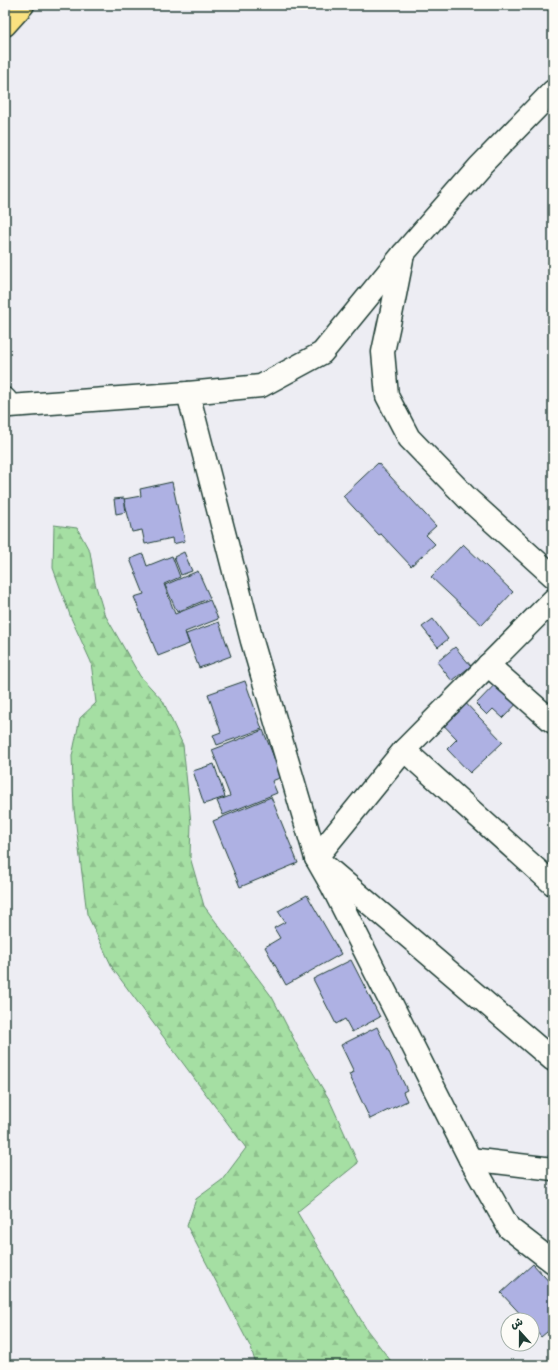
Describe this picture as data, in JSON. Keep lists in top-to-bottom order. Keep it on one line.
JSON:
{"north":"top"}
